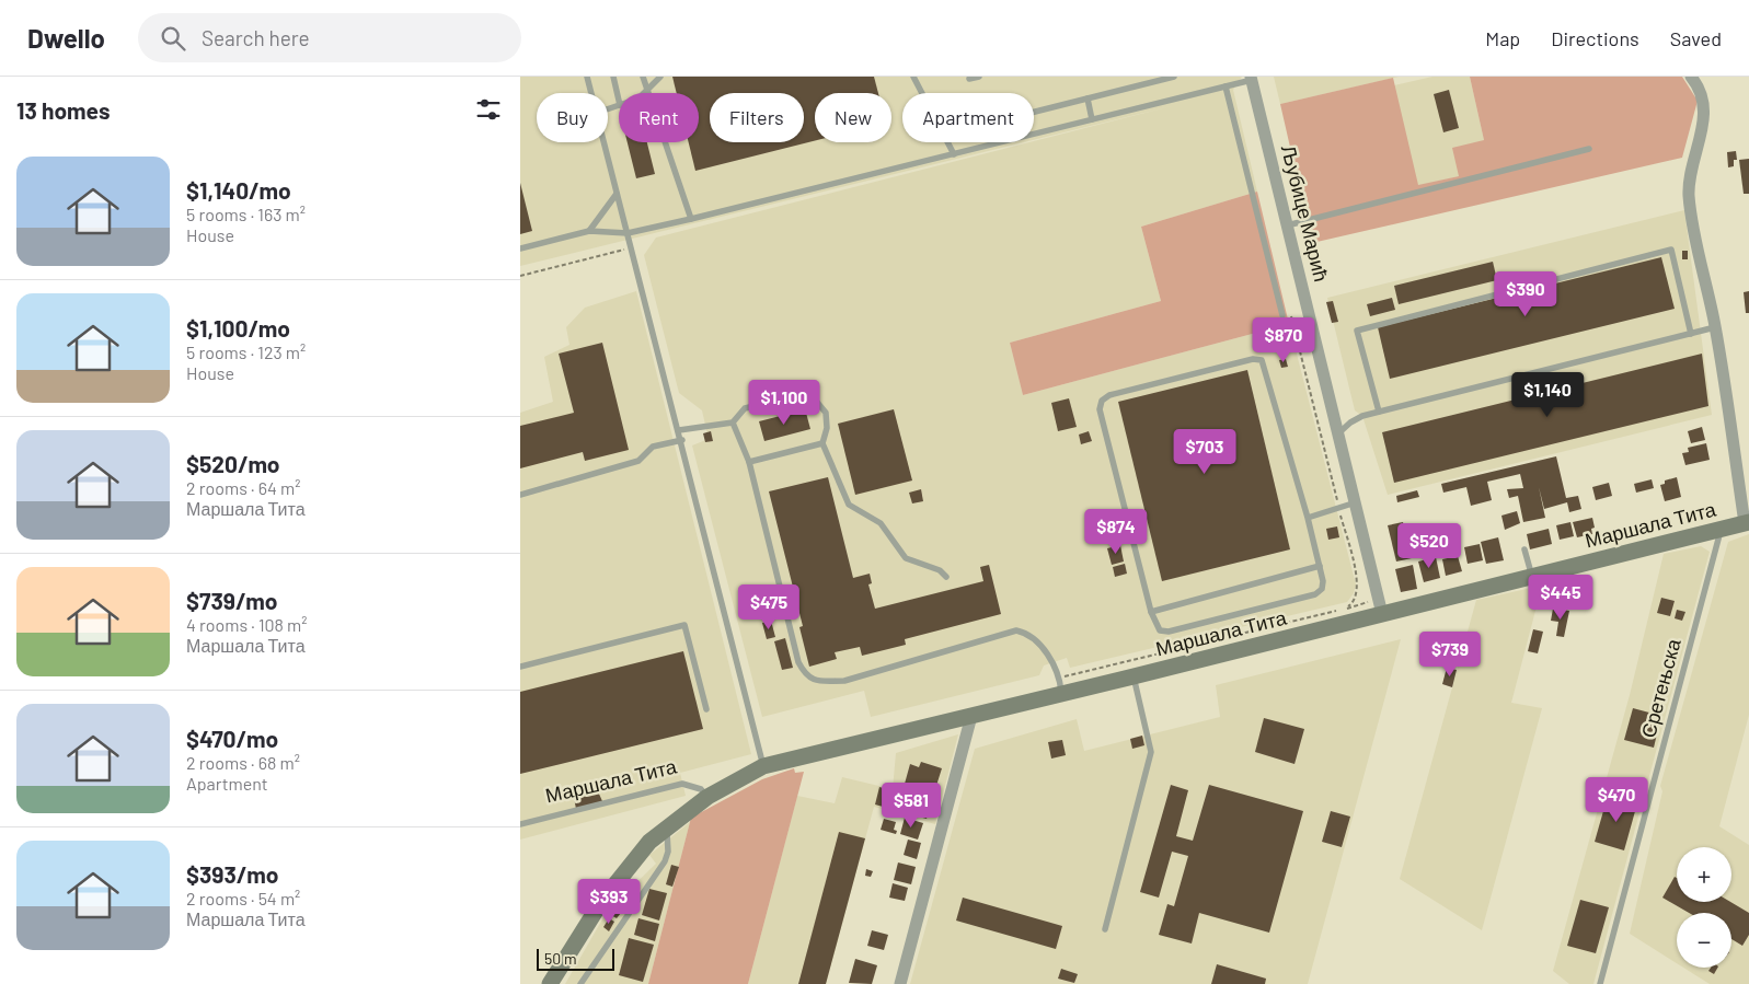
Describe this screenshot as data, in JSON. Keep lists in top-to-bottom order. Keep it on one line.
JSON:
{"streets":{"main road":["Маршала Тита"],"street":["Љубице Марић"],"lane":["Сретењска"]},"crossings":[["Љубице Марић","Маршала Тита"],["Маршала Тита","Сретењска"]],"scale_bar":"50 m","page":{"header":"Dwello","search":"Search here","nav":["Map","Directions","Saved"],"heading":"13 homes","chip":["Buy","Rent","Filters","New","Apartment"],"list":[{"name":"$1,140/mo","note":"5 rooms · 163 m² · House"},{"name":"$1,100/mo","note":"5 rooms · 123 m² · House"},{"name":"$520/mo","note":"2 rooms · 64 m² · Маршала Тита"},{"name":"$739/mo","note":"4 rooms · 108 m² · Маршала Тита"},{"name":"$470/mo","note":"2 rooms · 68 m² · Apartment"},{"name":"$393/mo","note":"2 rooms · 54 m² · Маршала Тита"}],"price":["$390","$870","$1,140","$1,100","$703","$874","$520","$445","$475","$739","$470","$581","$393"],"map_buttons":["+","−"],"scale":"50 m"}}
